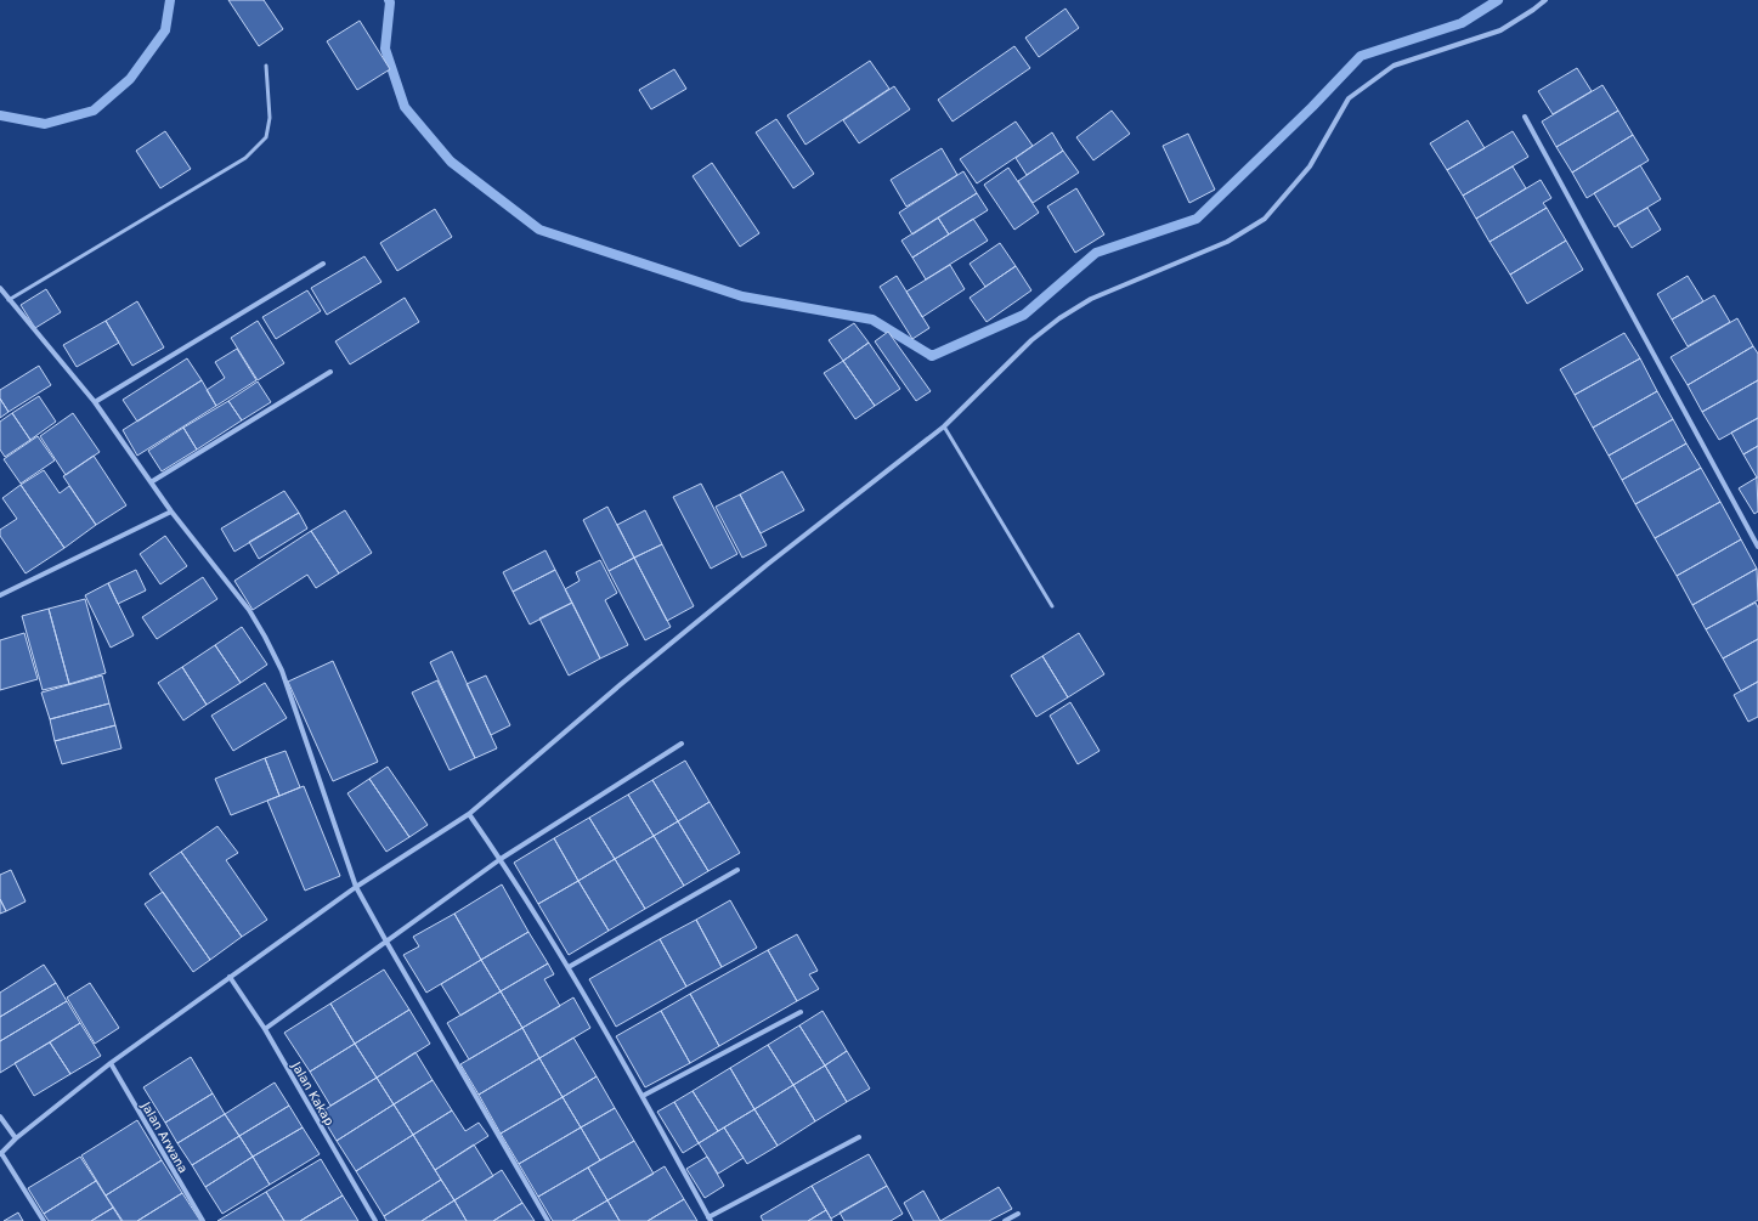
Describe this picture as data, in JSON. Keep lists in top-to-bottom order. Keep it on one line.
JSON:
{"streets":{"street":["Jalan Kakap","Jalan Arwana"]}}
